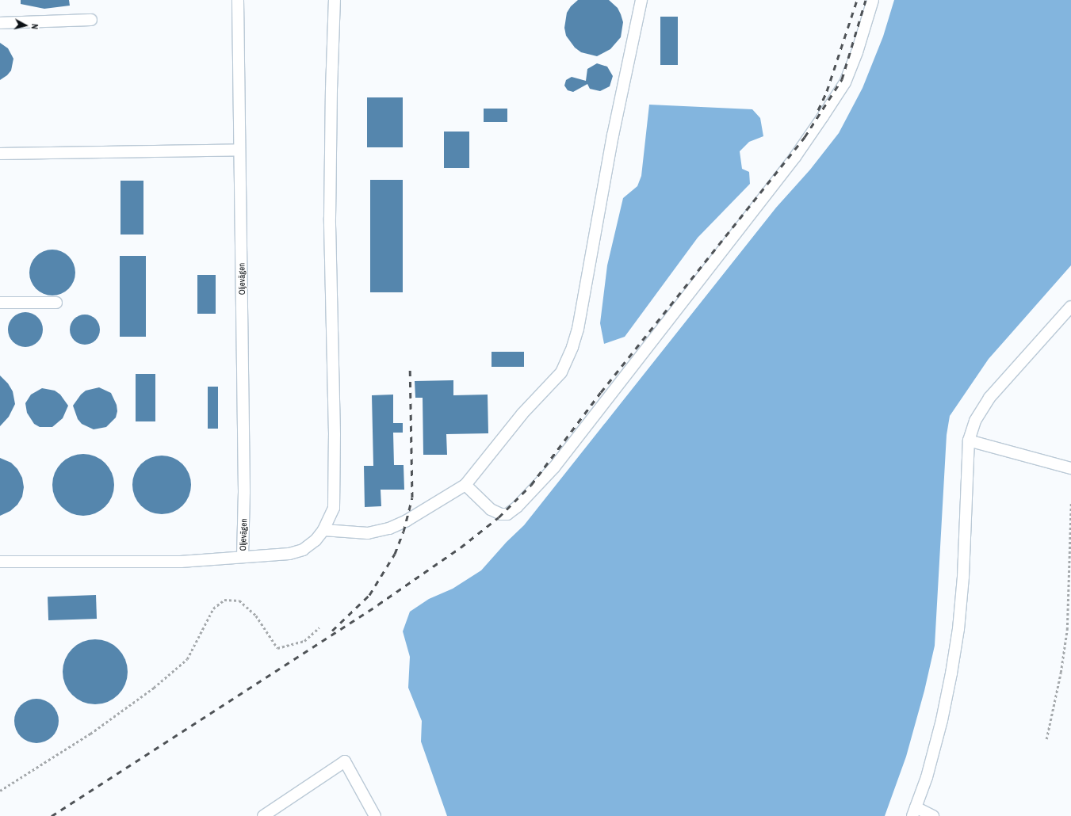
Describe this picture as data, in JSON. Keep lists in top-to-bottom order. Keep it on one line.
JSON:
{"streets":{"street":["Oljevägen"]},"north":"right"}
